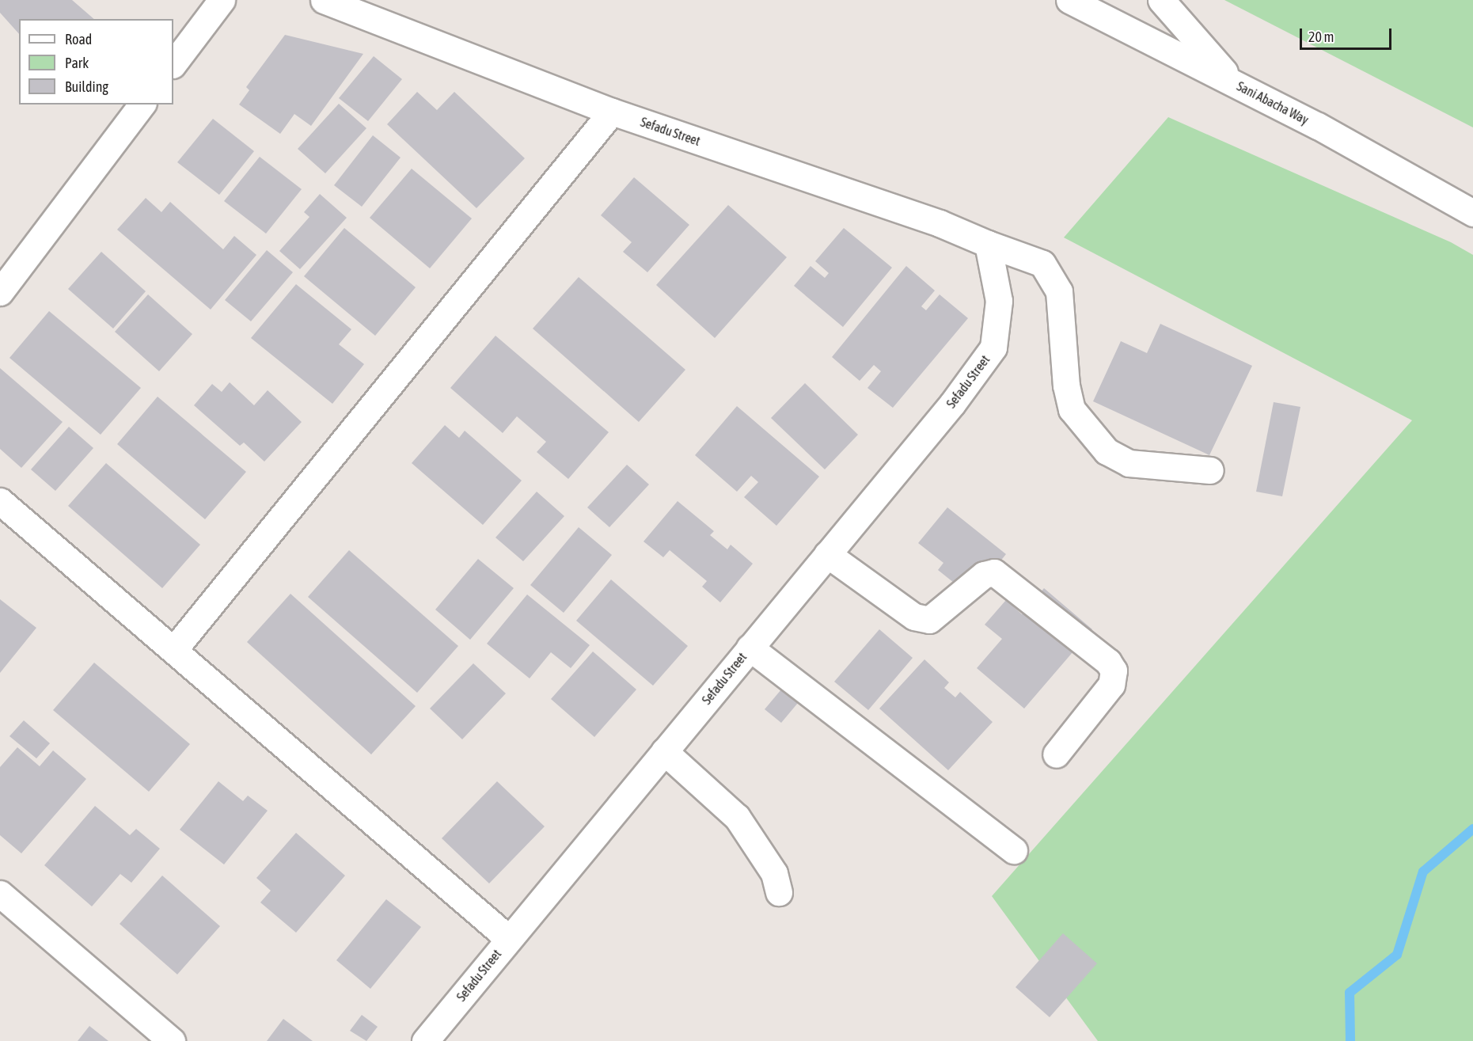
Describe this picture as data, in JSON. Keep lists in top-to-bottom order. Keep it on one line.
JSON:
{"streets":{"main road":["Sani Abacha Way","Sefadu Street"]},"legend":["Road","Park","Building"],"scale_bar":"20 m"}
